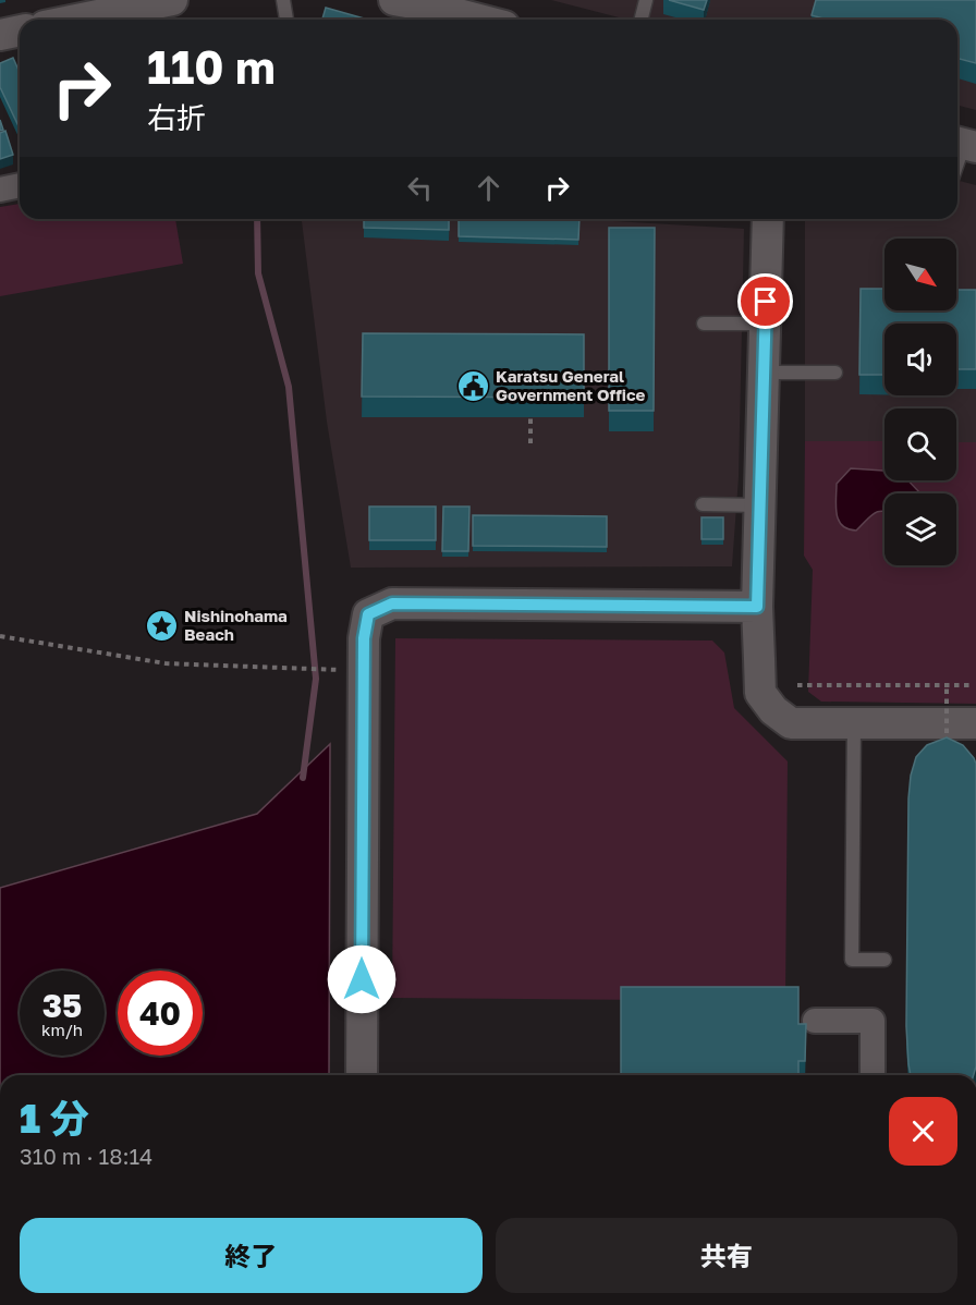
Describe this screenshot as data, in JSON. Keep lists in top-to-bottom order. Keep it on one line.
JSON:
{"places":{"public building":["Karatsu General Government Office"],"place":["Nishinohama Beach"]},"north":"bottom right","page":{"turn":["110 m","右折"],"speed":"35 km/h","limit":"40","heading":["1 分","310 m · 18:14"],"buttons":["終了","共有"]}}
